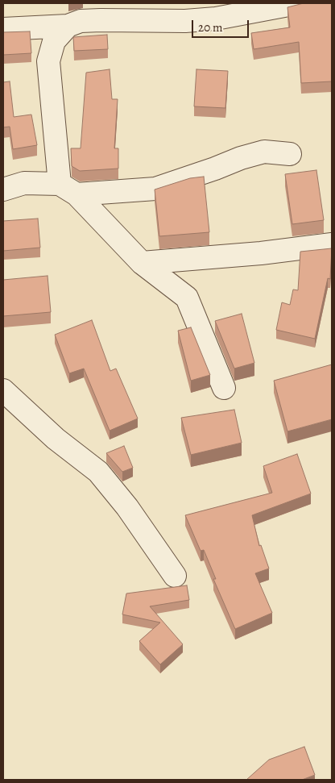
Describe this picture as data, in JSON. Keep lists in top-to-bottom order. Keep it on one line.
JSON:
{"scale_bar":"20 m"}
